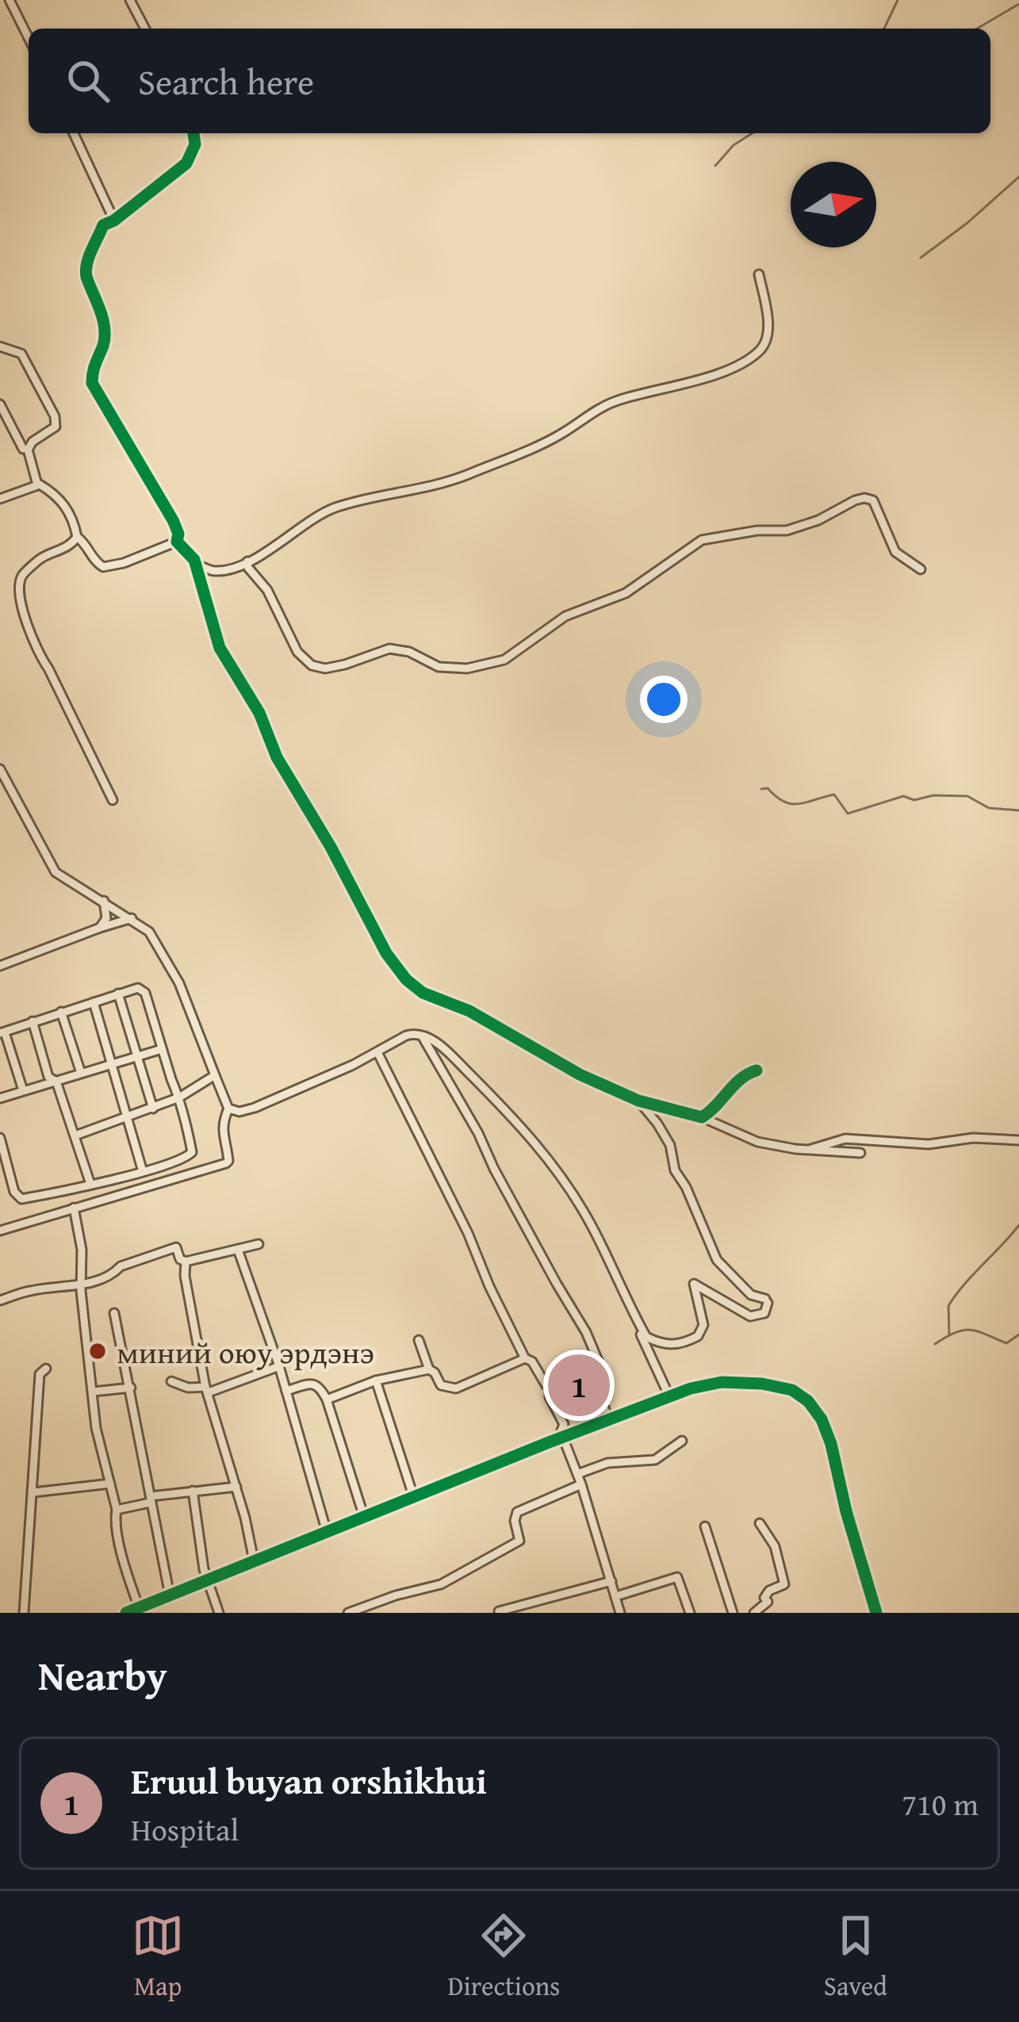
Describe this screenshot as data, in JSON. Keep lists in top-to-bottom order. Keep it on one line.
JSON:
{"places":["миний оюу эрдэнэ"],"north":"right","page":{"search":"Search here","pins":"1","heading":"Nearby","list":[{"mark":"1","name":"Eruul buyan orshikhui","note":"Hospital","value":"710 m"}],"nav":["Map","Directions","Saved"]}}
